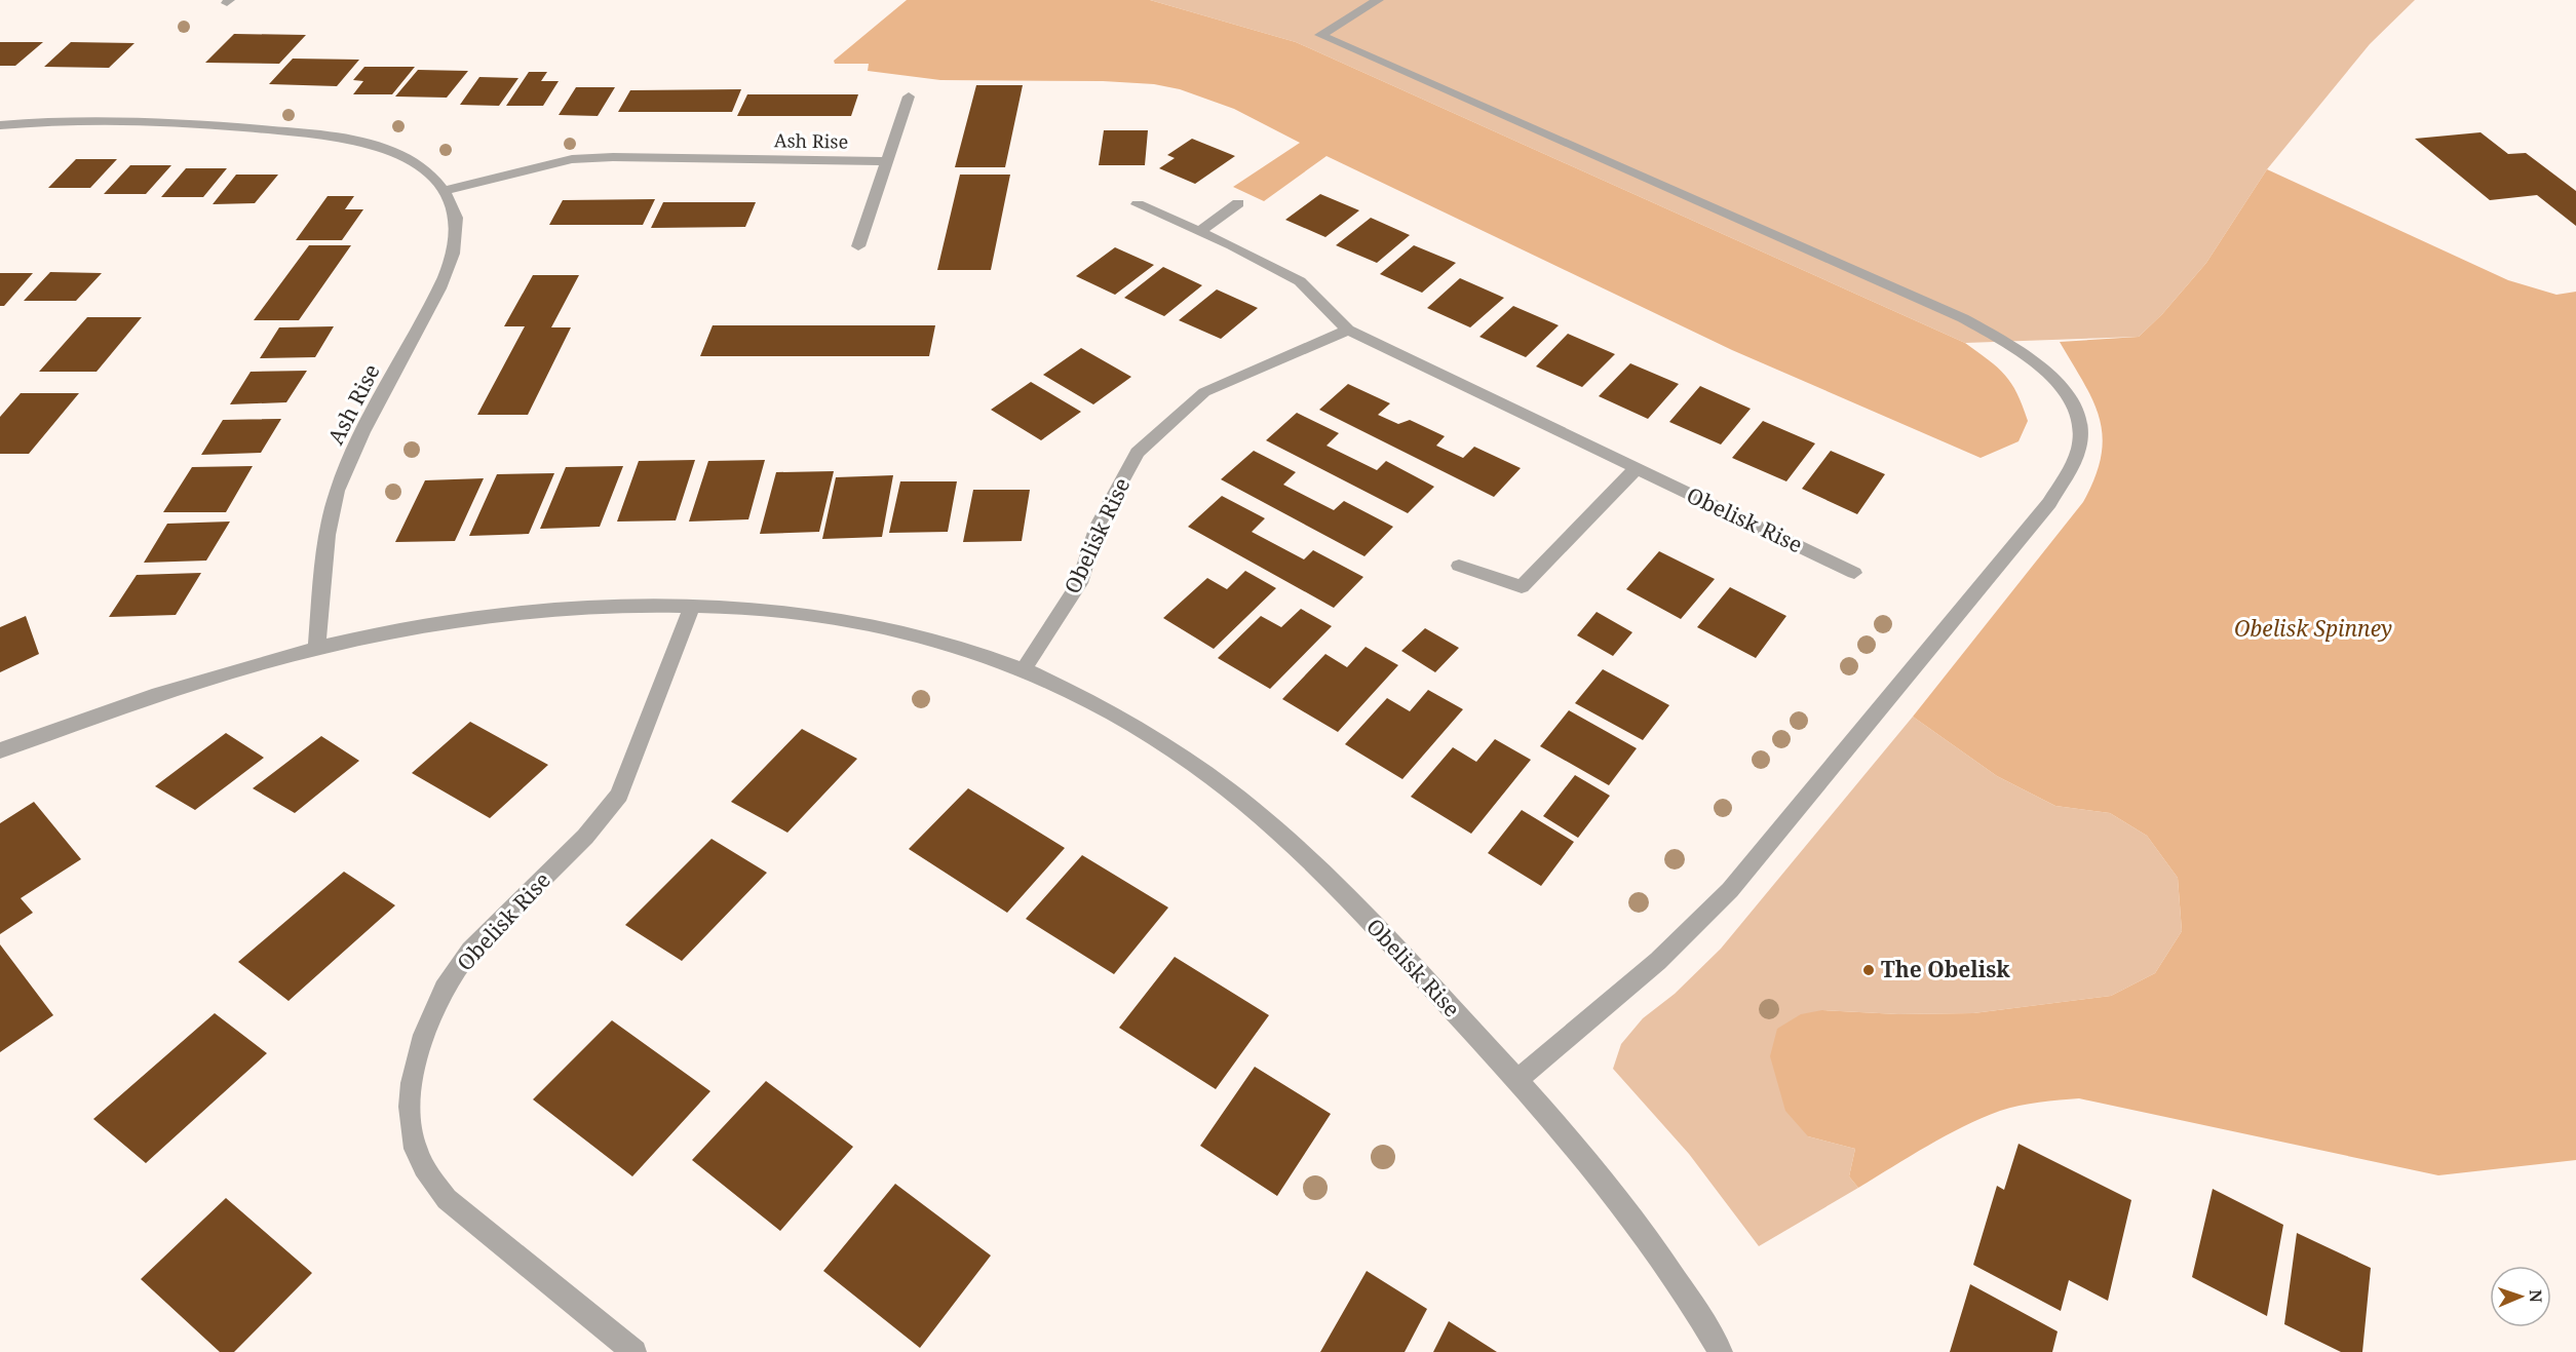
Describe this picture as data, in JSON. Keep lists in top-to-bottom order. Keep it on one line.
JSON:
{"streets":{"street":["Ash Rise","Obelisk Rise"]},"crossings":[["Ash Rise","Obelisk Rise"]],"parks":["Obelisk Spinney"],"places":["The Obelisk"],"north":"right"}
